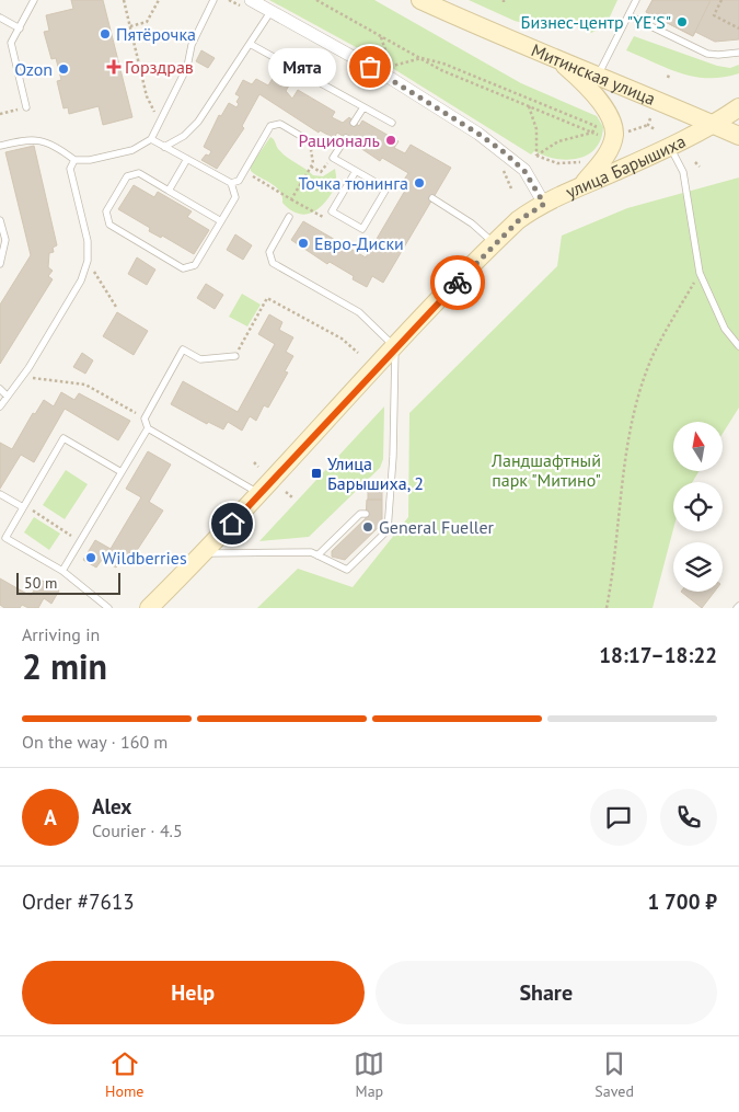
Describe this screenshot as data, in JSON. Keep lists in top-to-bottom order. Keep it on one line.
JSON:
{"streets":{"main road":["Митинская улица","улица Барышиха"]},"crossings":[["Митинская улица","улица Барышиха"]],"parks":["Ландшафтный парк \"Митино\""],"places":{"other":["Бизнес-центр \"YE'S\"","Пятёрочка","Мята","Ozon","Рациональ","Точка тюнинга","Евро-Диски","General Fueller","Wildberries"],"health":["Горздрав"],"transit":["Улица Барышиха, 2"]},"scale_bar":"50 m","north":"top","page":{"bubble":"Мята","scale":"50 m","heading":["2 min","Arriving in","18:17–18:22"],"panel":["Alex","Courier · 4.5","Order #7613","1 700 ₽"],"bar":"On the way · 160 m","round":"A","buttons":["Help","Share"],"tabs":["Home","Map","Saved"]}}
